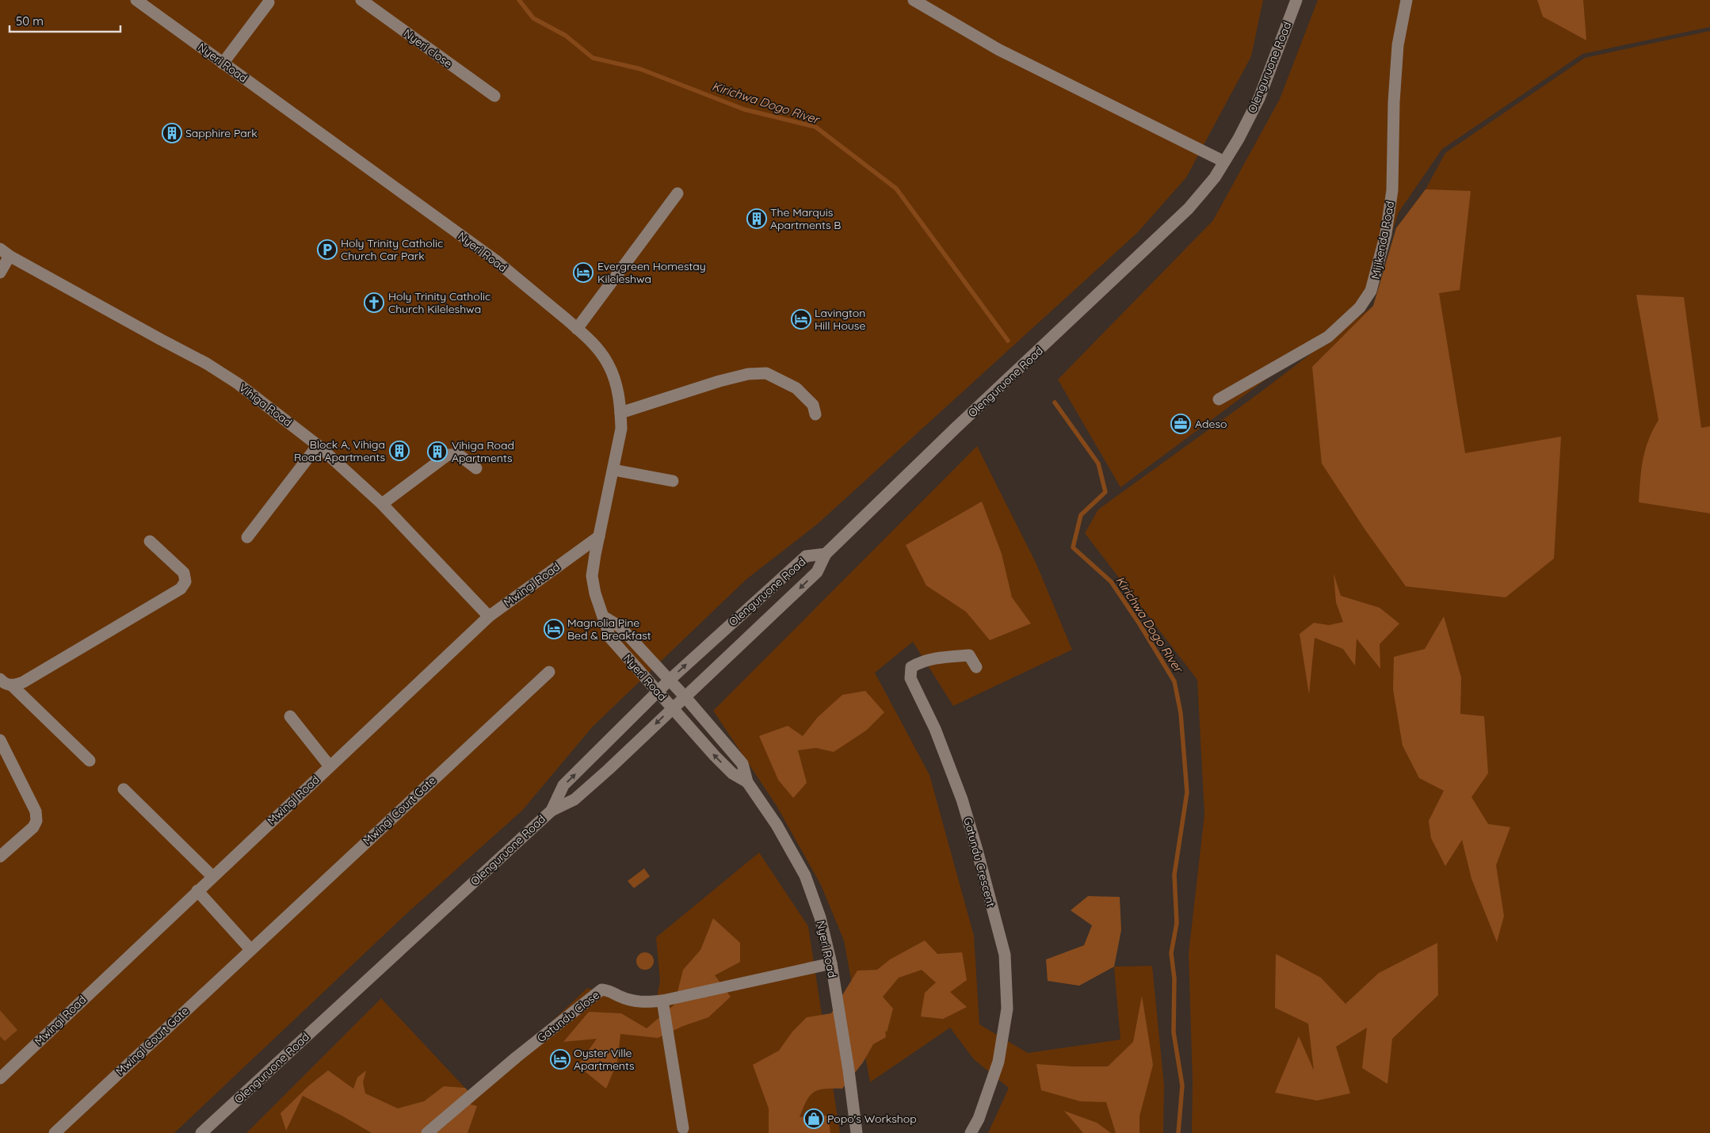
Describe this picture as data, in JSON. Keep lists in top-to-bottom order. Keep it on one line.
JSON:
{"streets":{"street":["Nyeri close","Nyeri Road","Olenguruone Road","Mijikenda Road","Vihiga Road","Mwingi Road","Mwingi Court Gate","Gatundu Crescent","Gatundu Close"]},"crossings":[["Nyeri Road","Olenguruone Road"],["Nyeri Road","Mwingi Road"],["Nyeri Road","Gatundu Close"],["Vihiga Road","Mwingi Road"]],"water":["Kirichwa Dogo River"],"places":{"building":["Sapphire Park","The Marquis Apartments B","Block A, Vihiga Road Apartments","Vihiga Road Apartments"],"parking":["Holy Trinity Catholic Church Car Park"],"hotel":["Evergreen Homestay Kileleshwa","Lavington Hill House","Magnolia Pine Bed & Breakfast","Oyster Ville Apartments"],"church":["Holy Trinity Catholic Church Kileleshwa"],"office":["Adeso"],"shop":["Popo's Workshop"]},"scale_bar":"50 m"}
